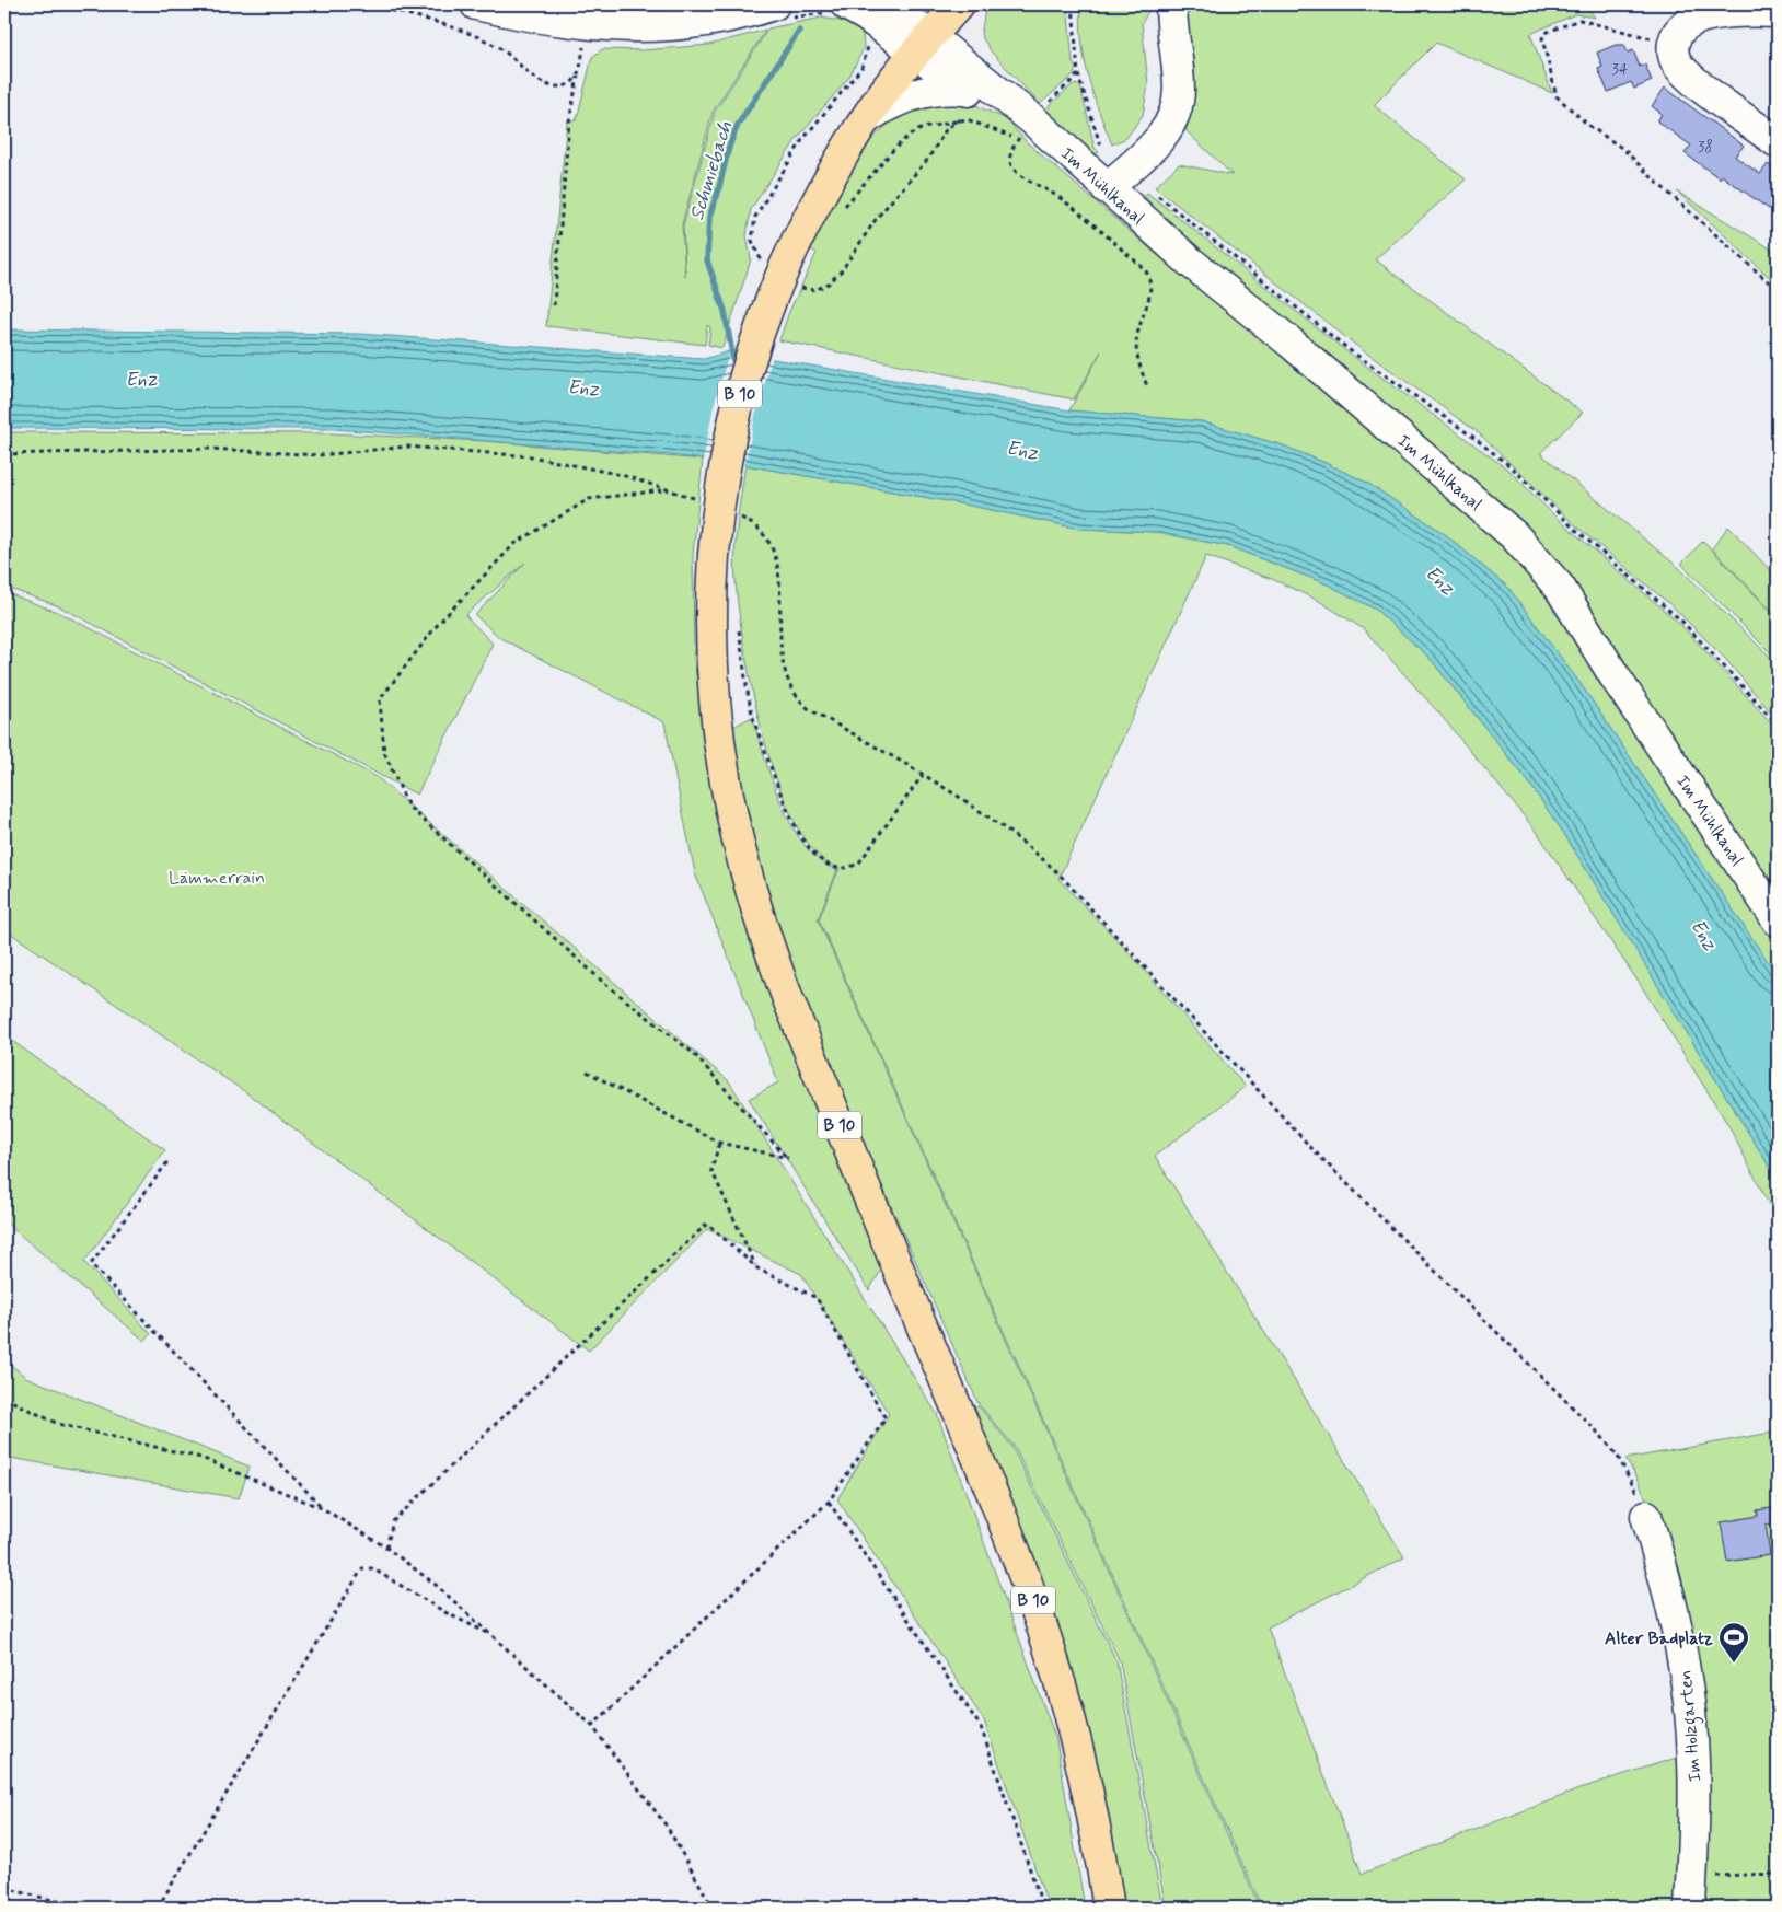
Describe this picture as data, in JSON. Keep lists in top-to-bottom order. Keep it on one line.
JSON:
{"streets":{"main road":["B 10"],"street":["Im Mühlkanal","Im Holzgarten"]},"crossings":[["Im Mühlkanal","B 10"]],"water":["Schmiebach","Enz"],"parks":["Lämmerrain"],"places":{"sports":["Alter Badplatz"]},"house_numbers":["34","38"]}
